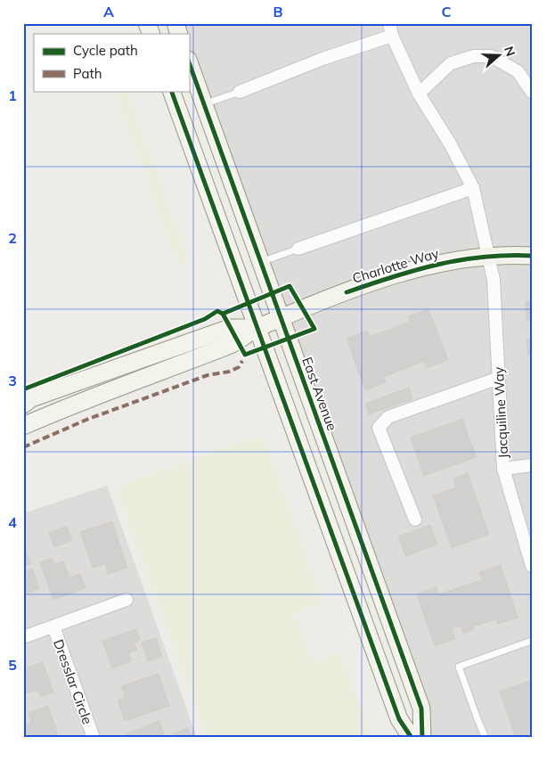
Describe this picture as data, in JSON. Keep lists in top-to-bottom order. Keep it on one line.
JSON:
{"streets":{"main road":["Charlotte Way","East Avenue"],"street":["Jacquiline Way","Dresslar Circle"]},"crossings":[["Charlotte Way","East Avenue"],["Charlotte Way","Jacquiline Way"]],"legend":["Cycle path","Path"],"north":"right","grid":{"columns":["A","B","C"],"rows":["1","2","3","4","5"]}}
